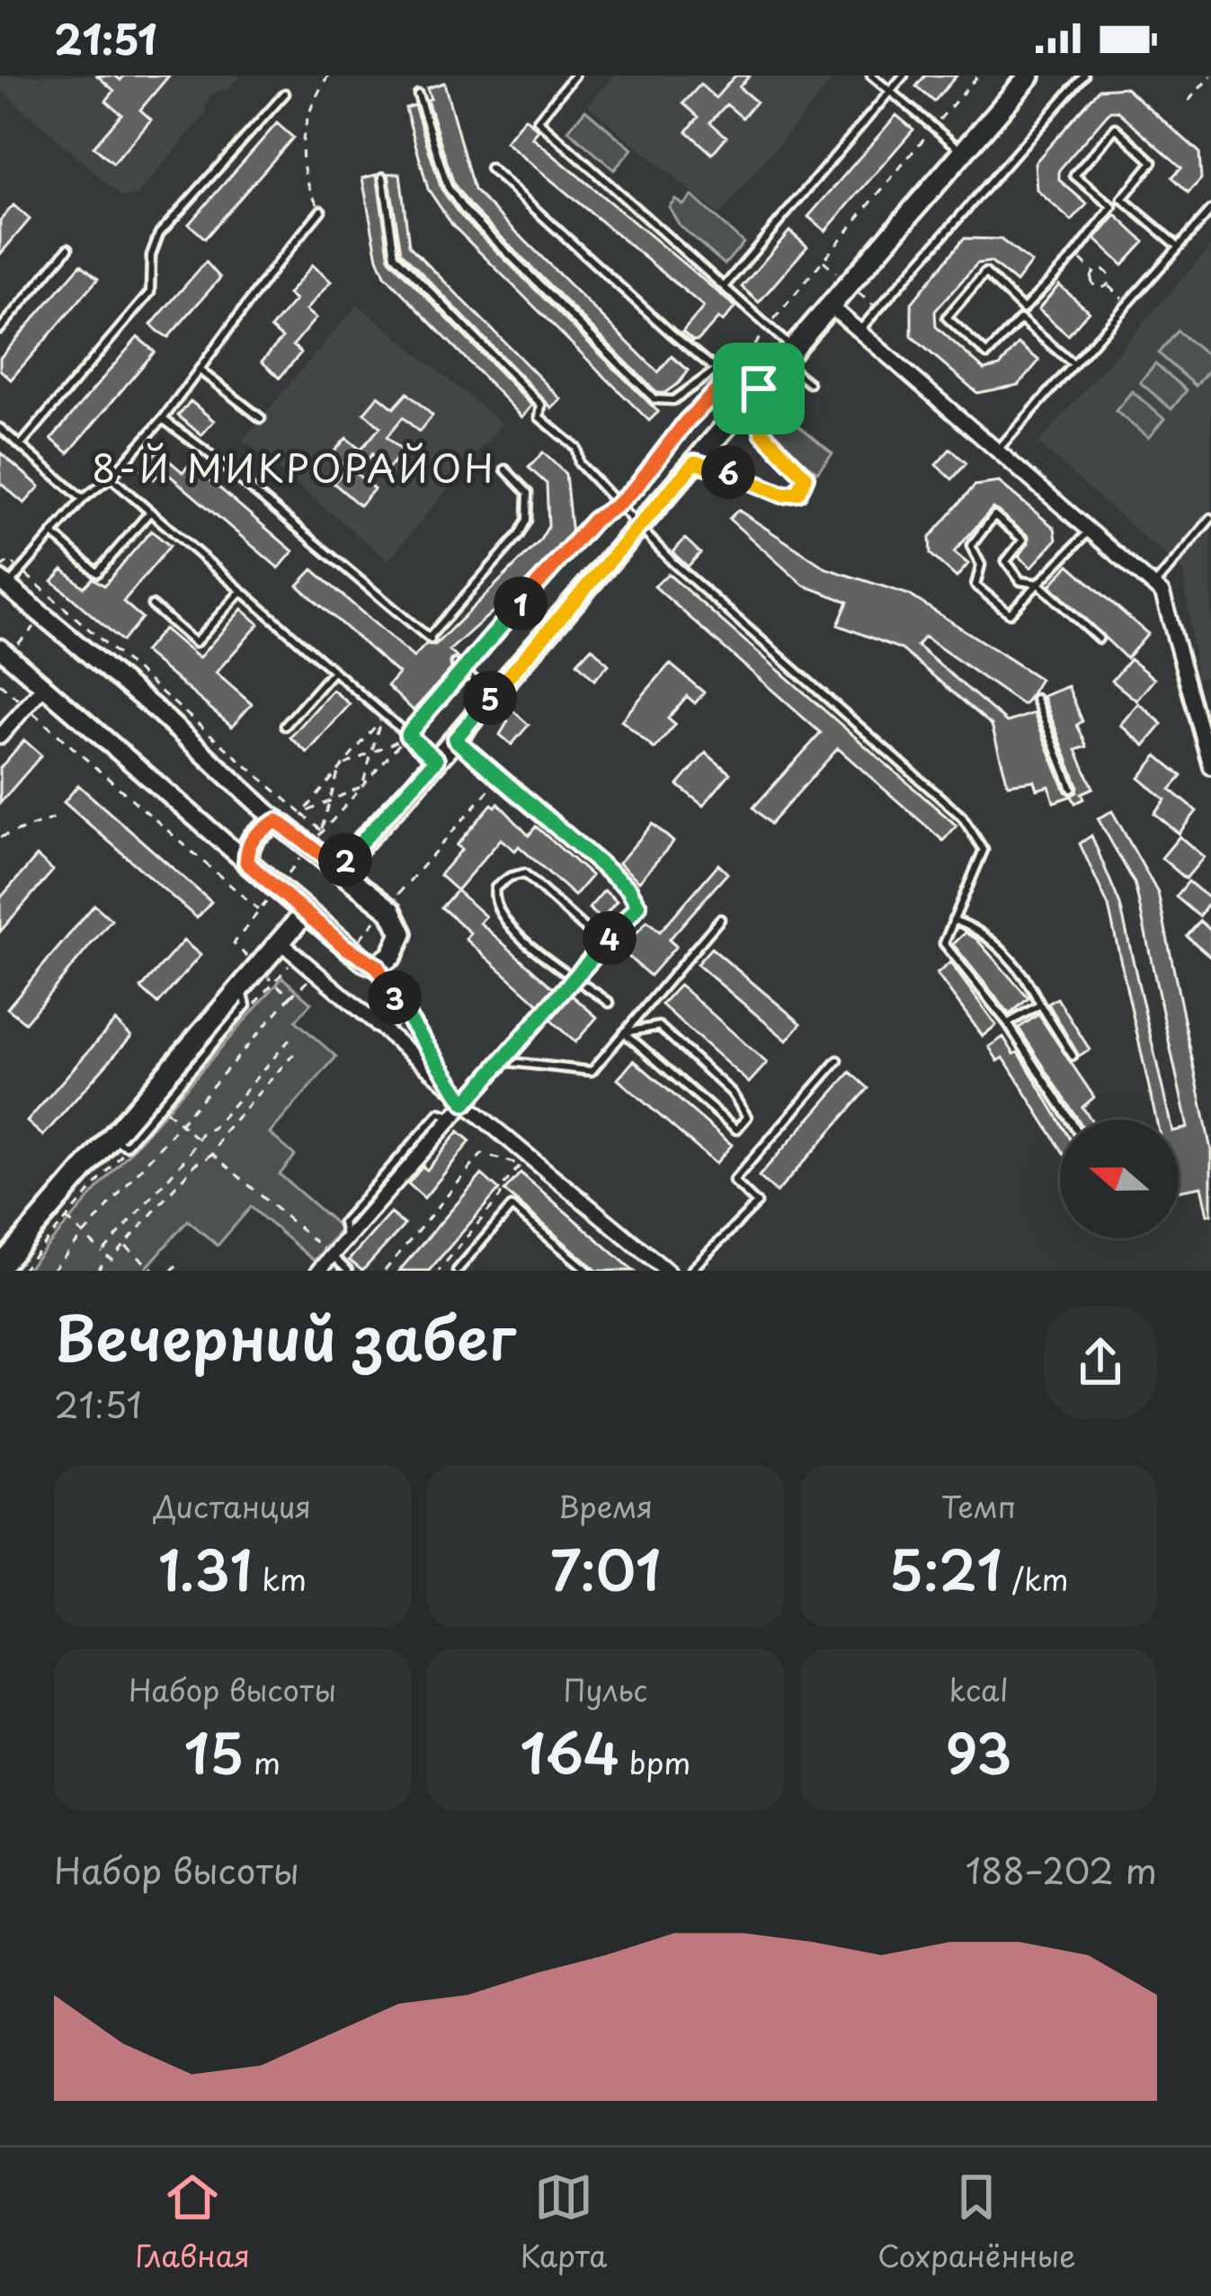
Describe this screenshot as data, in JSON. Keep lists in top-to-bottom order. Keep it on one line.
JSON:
{"districts":["8-Й МИКРОРАЙОН"],"north":"left","page":{"status":"21:51","pins":["6","1","5","2","4","3"],"heading":["Вечерний забег","21:51"],"stats":[["Дистанция","1.31 km"],["Время","7:01"],["Темп","5:21 /km"],["Набор высоты","15 m"],["Пульс","164 bpm"],["kcal","93"]],"chart":["Набор высоты","188–202 m"],"tabs":["Главная","Карта","Сохранённые"]}}
